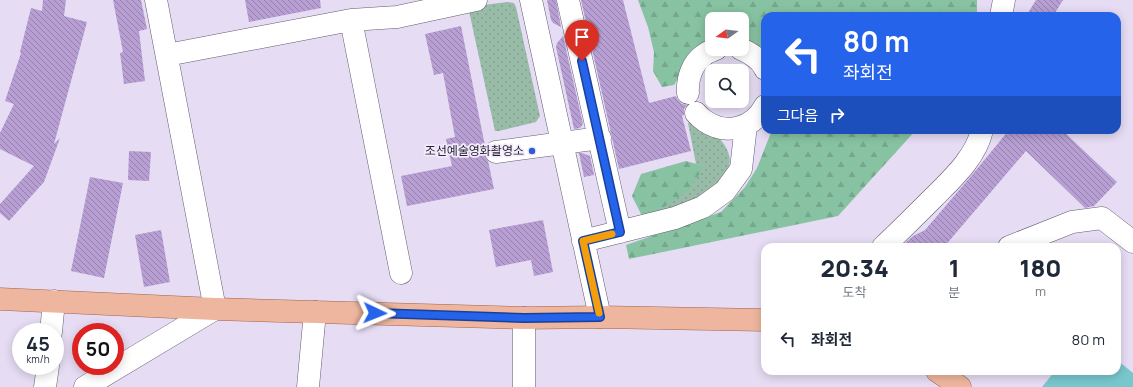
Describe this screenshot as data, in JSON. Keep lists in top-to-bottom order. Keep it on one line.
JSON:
{"places":["조선예술영화촬영소"],"north":"left","page":{"turn":["80 m","좌회전"],"then":"그다음","eta":["20:34","도착","1","분","180","m"],"list":[{"name":"좌회전","value":"80 m"}],"speed":"45 km/h","limit":"50"}}
